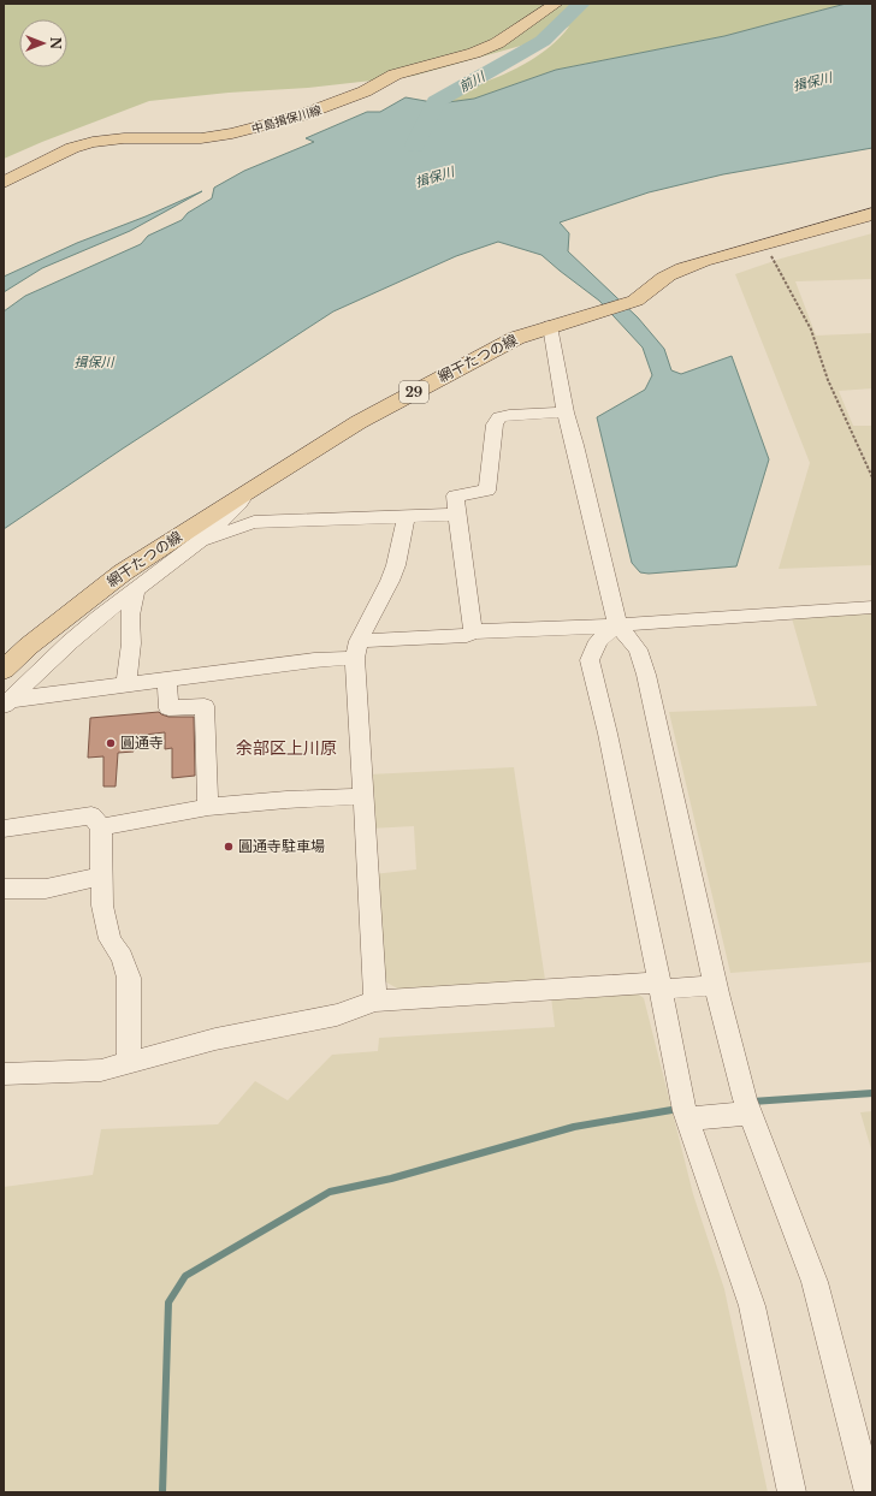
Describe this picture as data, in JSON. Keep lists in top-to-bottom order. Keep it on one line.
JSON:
{"streets":{"main road":["中島揖保川線","網干たつの線","29"]},"districts":["余部区上川原"],"water":["前川","揖保川"],"places":["圓通寺","圓通寺駐車場"],"north":"right"}
